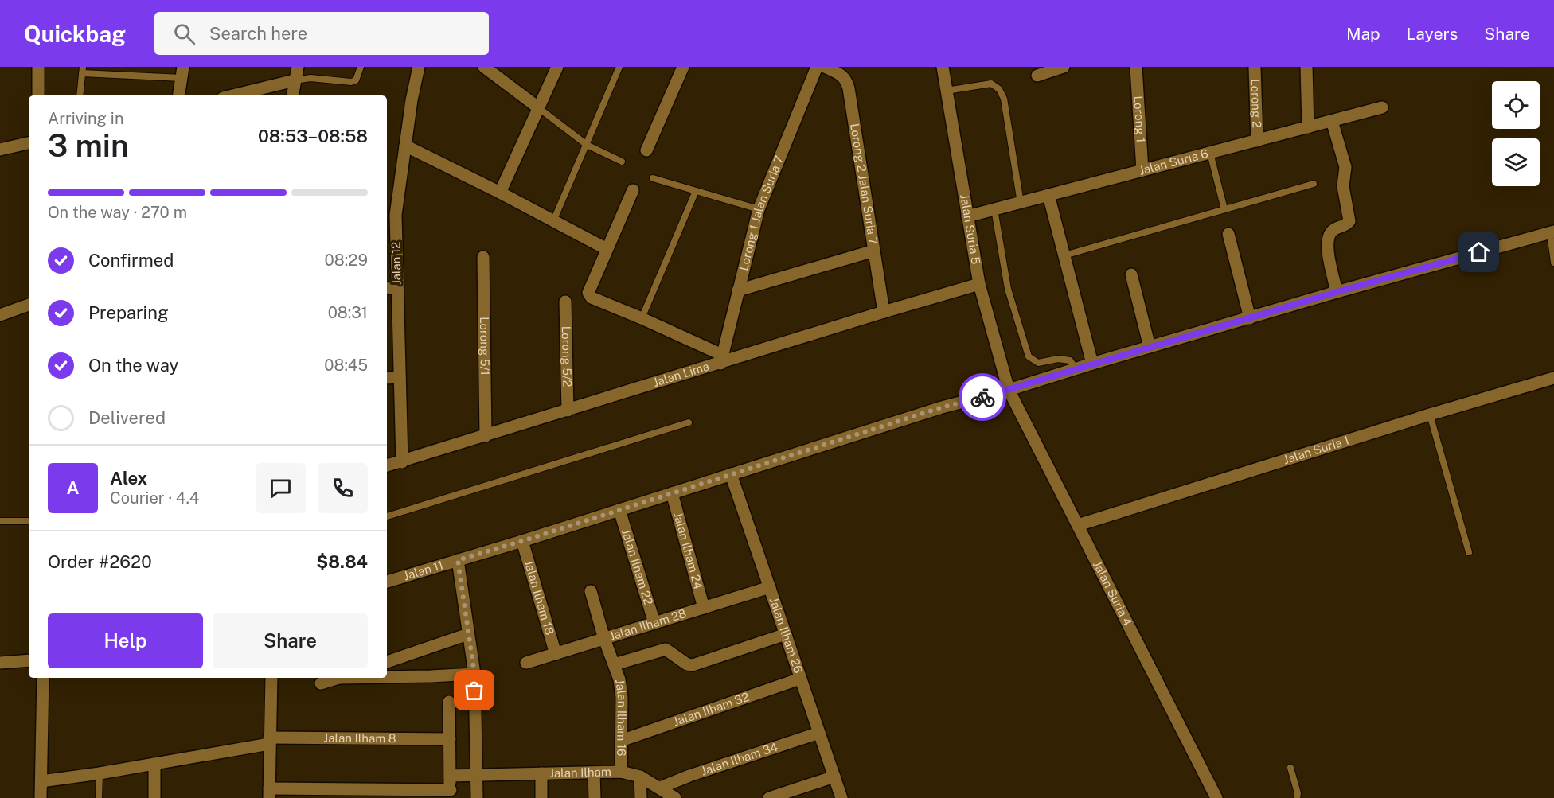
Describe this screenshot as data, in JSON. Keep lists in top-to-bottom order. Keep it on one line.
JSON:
{"streets":{"street":["Lorong 2","Lorong 1","Jalan Suria 6","Lorong 2 Jalan Suria 7","Lorong 1 Jalan Suria 7","Jalan Suria 5","Jalan 12","Lorong 5/1","Lorong 5/2","Jalan Lima","Jalan Suria 1","Jalan Ilham 24","Jalan Ilham 22","Jalan 11","Jalan Suria 4","Jalan Ilham 18","Jalan Ilham 28","Jalan Ilham 26","Jalan Ilham 32","Jalan Ilham 16","Jalan Ilham 8","Jalan Ilham 34","Jalan Ilham"]},"crossings":[["Lorong 2","Jalan Suria 6"],["Lorong 1","Jalan Suria 6"],["Jalan Suria 6","Jalan Suria 5"],["Lorong 2 Jalan Suria 7","Jalan Lima"],["Lorong 1 Jalan Suria 7","Jalan Lima"],["Jalan Suria 5","Jalan Lima"],["Jalan Suria 5","Jalan 11"],["Jalan Suria 5","Jalan Suria 4"],["Jalan 12","Jalan Lima"],["Lorong 5/1","Jalan Lima"],["Lorong 5/2","Jalan Lima"],["Jalan Suria 1","Jalan Suria 4"],["Jalan Ilham 24","Jalan 11"],["Jalan Ilham 24","Jalan Ilham 28"],["Jalan Ilham 22","Jalan 11"],["Jalan Ilham 22","Jalan Ilham 28"],["Jalan 11","Jalan Suria 4"],["Jalan 11","Jalan Ilham 18"],["Jalan 11","Jalan Ilham 26"],["Jalan Ilham 18","Jalan Ilham 28"],["Jalan Ilham 28","Jalan Ilham 26"],["Jalan Ilham 28","Jalan Ilham 16"],["Jalan Ilham 26","Jalan Ilham 32"],["Jalan Ilham 26","Jalan Ilham 34"],["Jalan Ilham 32","Jalan Ilham 16"],["Jalan Ilham 16","Jalan Ilham"],["Jalan Ilham 34","Jalan Ilham"]],"page":{"header":"Quickbag","search":"Search here","nav":["Map","Layers","Share"],"heading":["3 min","Arriving in","08:53–08:58"],"panel":["Alex","Courier · 4.4","Order #2620","$8.84"],"bar":"On the way · 270 m","list":[["Confirmed","08:29"],["Preparing","08:31"],["On the way","08:45"],"Delivered"],"round":"A","buttons":["Help","Share"]}}
